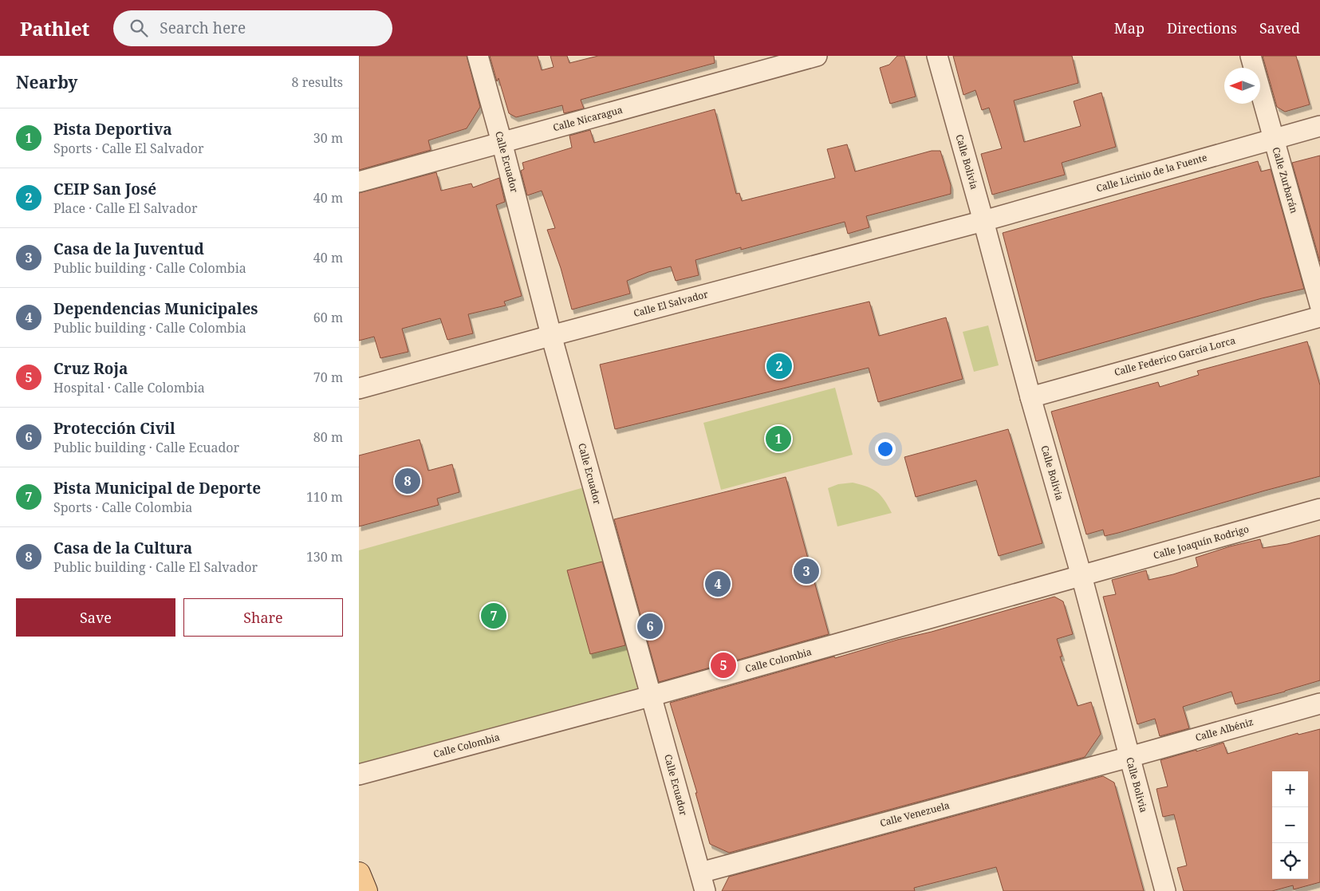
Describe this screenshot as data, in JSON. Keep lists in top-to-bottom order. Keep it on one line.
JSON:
{"streets":{"street":["Calle Nicaragua","Calle Ecuador","Calle Bolivia","Calle Licinio de la Fuente","Calle Zurbarán","Calle El Salvador","Calle Federico García Lorca","Calle Joaquín Rodrigo","Calle Colombia","Calle Albéniz","Calle Venezuela"]},"crossings":[["Calle Nicaragua","Calle Ecuador"],["Calle Ecuador","Calle El Salvador"],["Calle Ecuador","Calle Colombia"],["Calle Ecuador","Calle Venezuela"],["Calle Bolivia","Calle Licinio de la Fuente"],["Calle Bolivia","Calle El Salvador"],["Calle Bolivia","Calle Federico García Lorca"],["Calle Bolivia","Calle Joaquín Rodrigo"],["Calle Bolivia","Calle Colombia"],["Calle Bolivia","Calle Albéniz"],["Calle Bolivia","Calle Venezuela"],["Calle Licinio de la Fuente","Calle Zurbarán"],["Calle Licinio de la Fuente","Calle El Salvador"],["Calle Joaquín Rodrigo","Calle Colombia"],["Calle Albéniz","Calle Venezuela"]],"north":"left","page":{"header":"Pathlet","search":"Search here","nav":["Map","Directions","Saved"],"heading":["Nearby","8 results"],"list":[{"mark":"1","name":"Pista Deportiva","note":"Sports · Calle El Salvador","value":"30 m"},{"mark":"2","name":"CEIP San José","note":"Place · Calle El Salvador","value":"40 m"},{"mark":"3","name":"Casa de la Juventud","note":"Public building · Calle Colombia","value":"40 m"},{"mark":"4","name":"Dependencias Municipales","note":"Public building · Calle Colombia","value":"60 m"},{"mark":"5","name":"Cruz Roja","note":"Hospital · Calle Colombia","value":"70 m"},{"mark":"6","name":"Protección Civil","note":"Public building · Calle Ecuador","value":"80 m"},{"mark":"7","name":"Pista Municipal de Deporte","note":"Sports · Calle Colombia","value":"110 m"},{"mark":"8","name":"Casa de la Cultura","note":"Public building · Calle El Salvador","value":"130 m"}],"pins":["2","1","8","3","4","7","6","5"],"buttons":["Save","Share"],"map_buttons":["+","−"]}}
